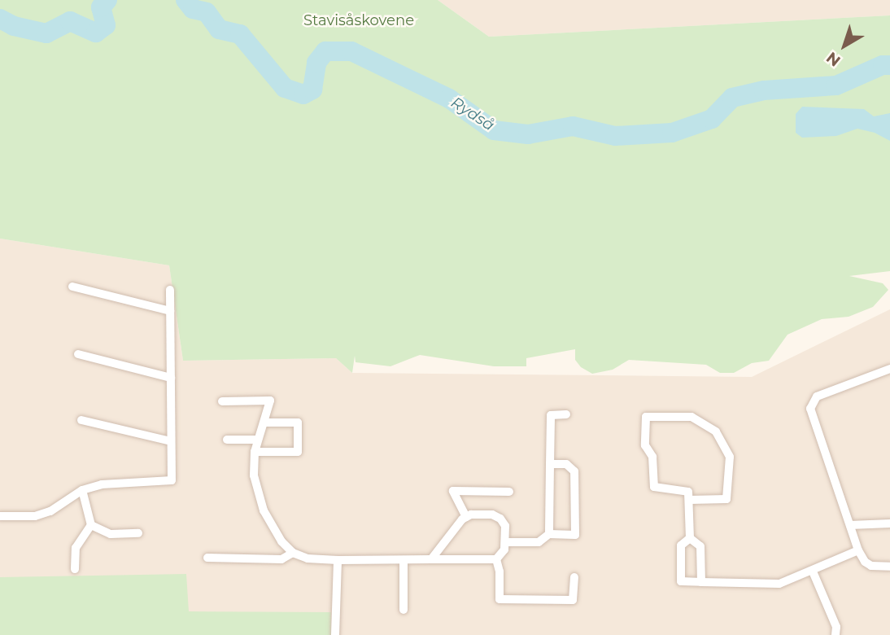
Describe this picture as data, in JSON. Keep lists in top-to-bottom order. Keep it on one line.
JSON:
{"water":["Rydså"],"parks":["Stavisåskovene"],"north":"bottom left"}
